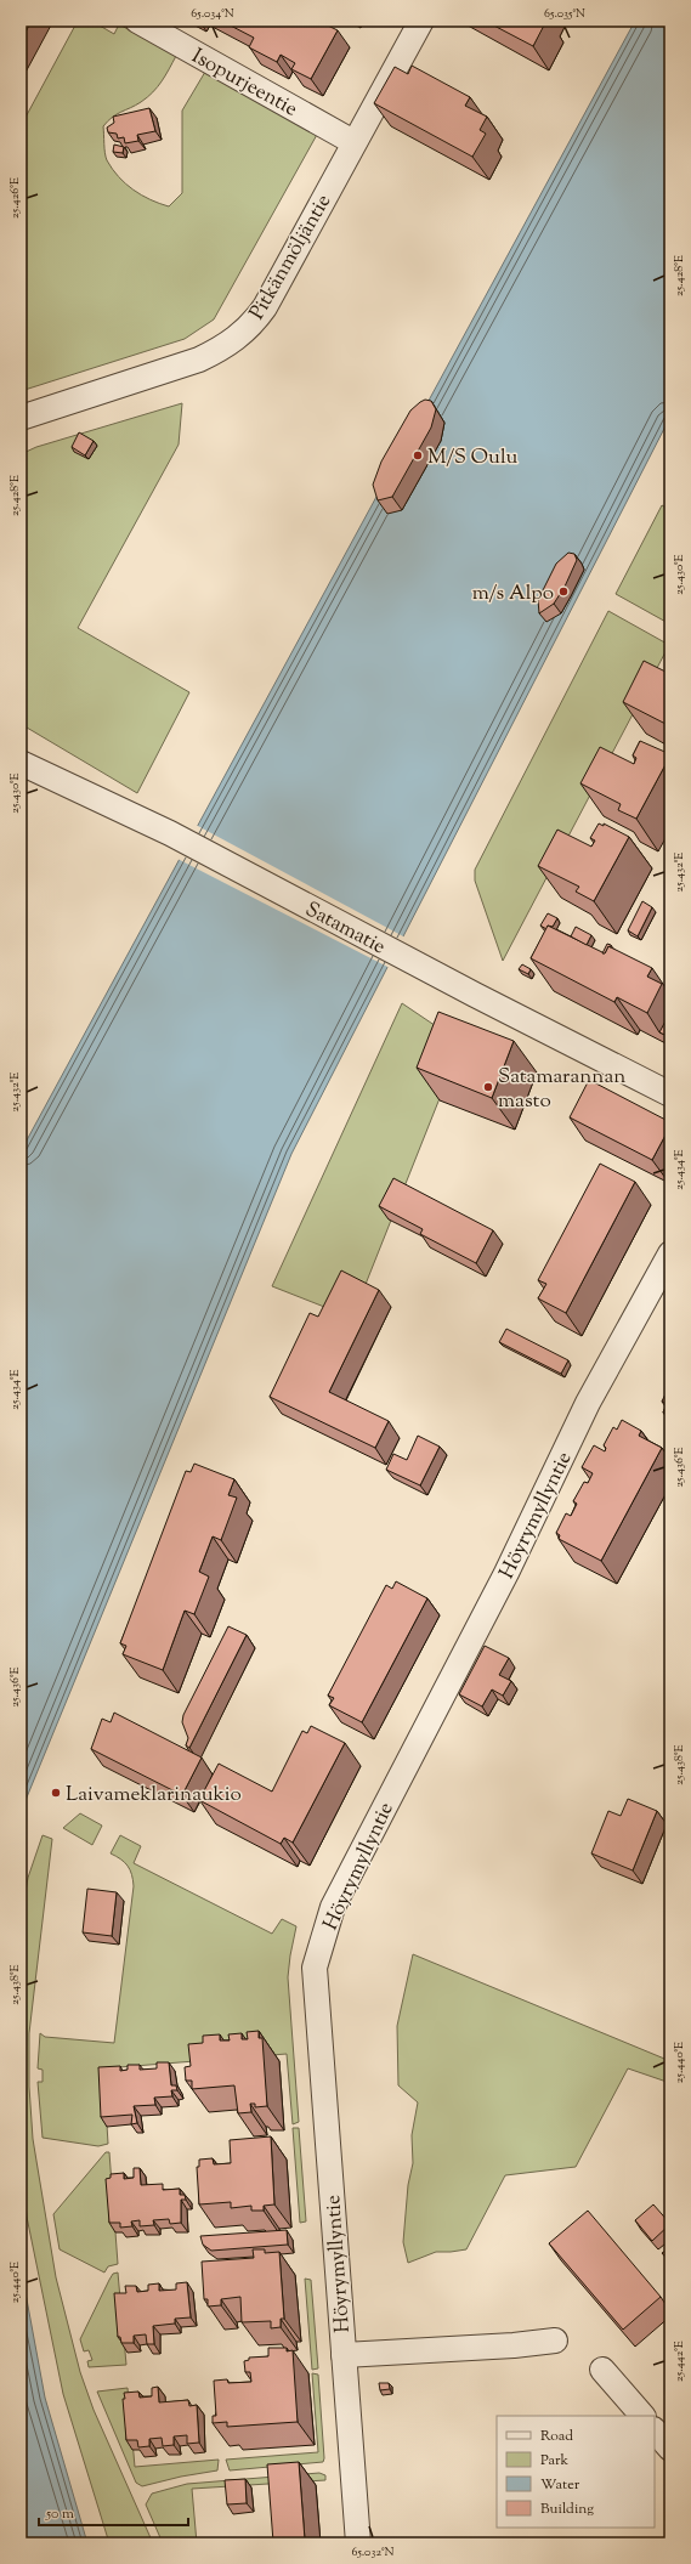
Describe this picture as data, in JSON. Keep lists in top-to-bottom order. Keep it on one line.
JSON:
{"streets":{"street":["Isopurjeentie","Pitkänmöljäntie","Satamatie","Höyrymyllyntie"]},"crossings":[["Isopurjeentie","Pitkänmöljäntie"]],"places":["M/S Oulu","m/s Alpo","Satamarannan masto","Laivameklarinaukio"],"legend":["Road","Park","Water","Building"],"scale_bar":"50 m","coordinates":["65.034°N","65.035°N","25.426°E","25.428°E","25.430°E","25.432°E","25.434°E","25.436°E","25.438°E","25.440°E","25.442°E","65.032°N"]}
